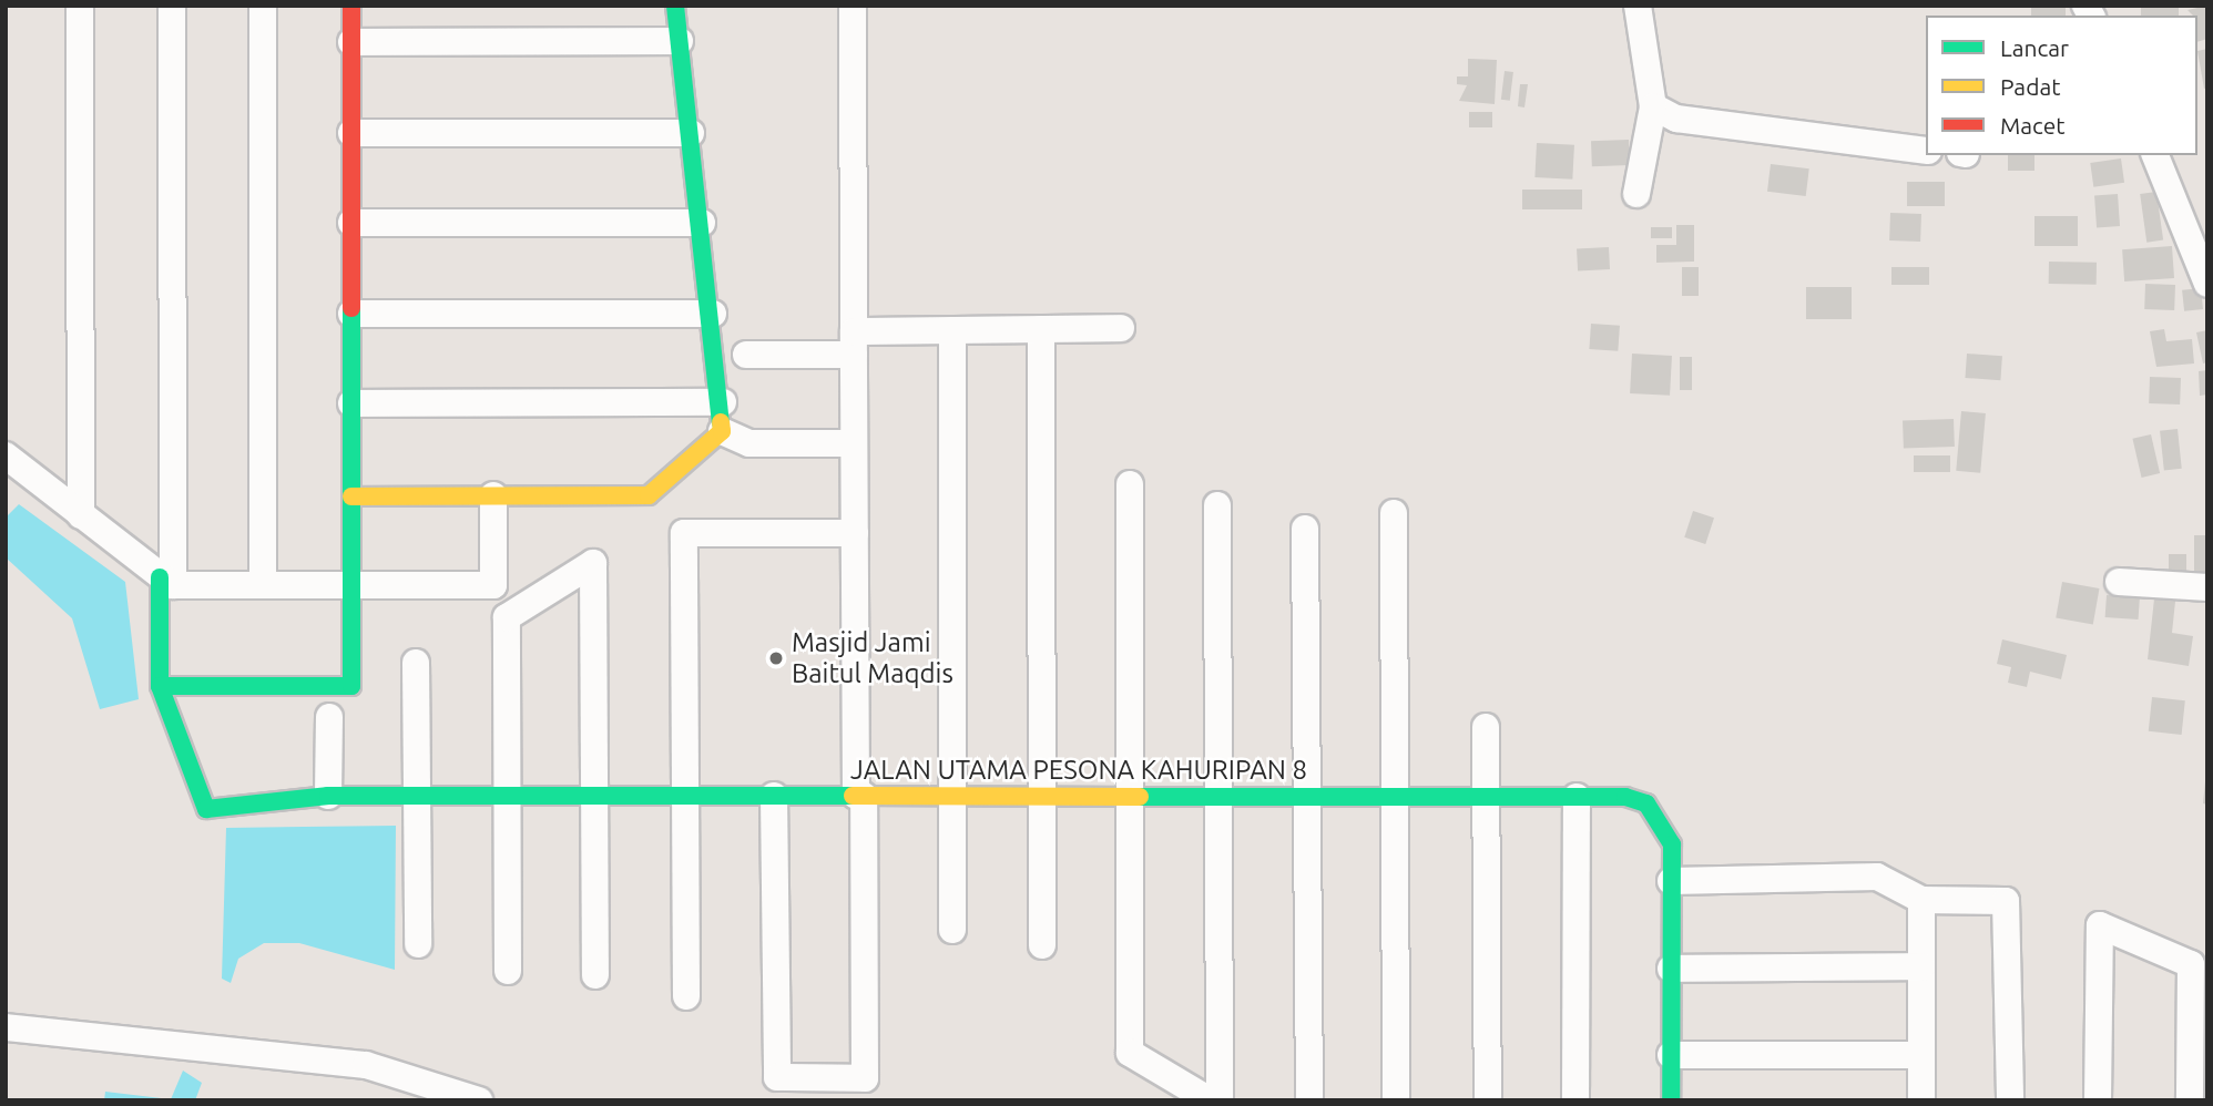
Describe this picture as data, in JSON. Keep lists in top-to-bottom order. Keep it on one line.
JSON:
{"streets":{"street":["JALAN UTAMA PESONA KAHURIPAN 8"]},"places":["Masjid Jami Baitul Maqdis"],"legend":["Lancar","Padat","Macet"]}
